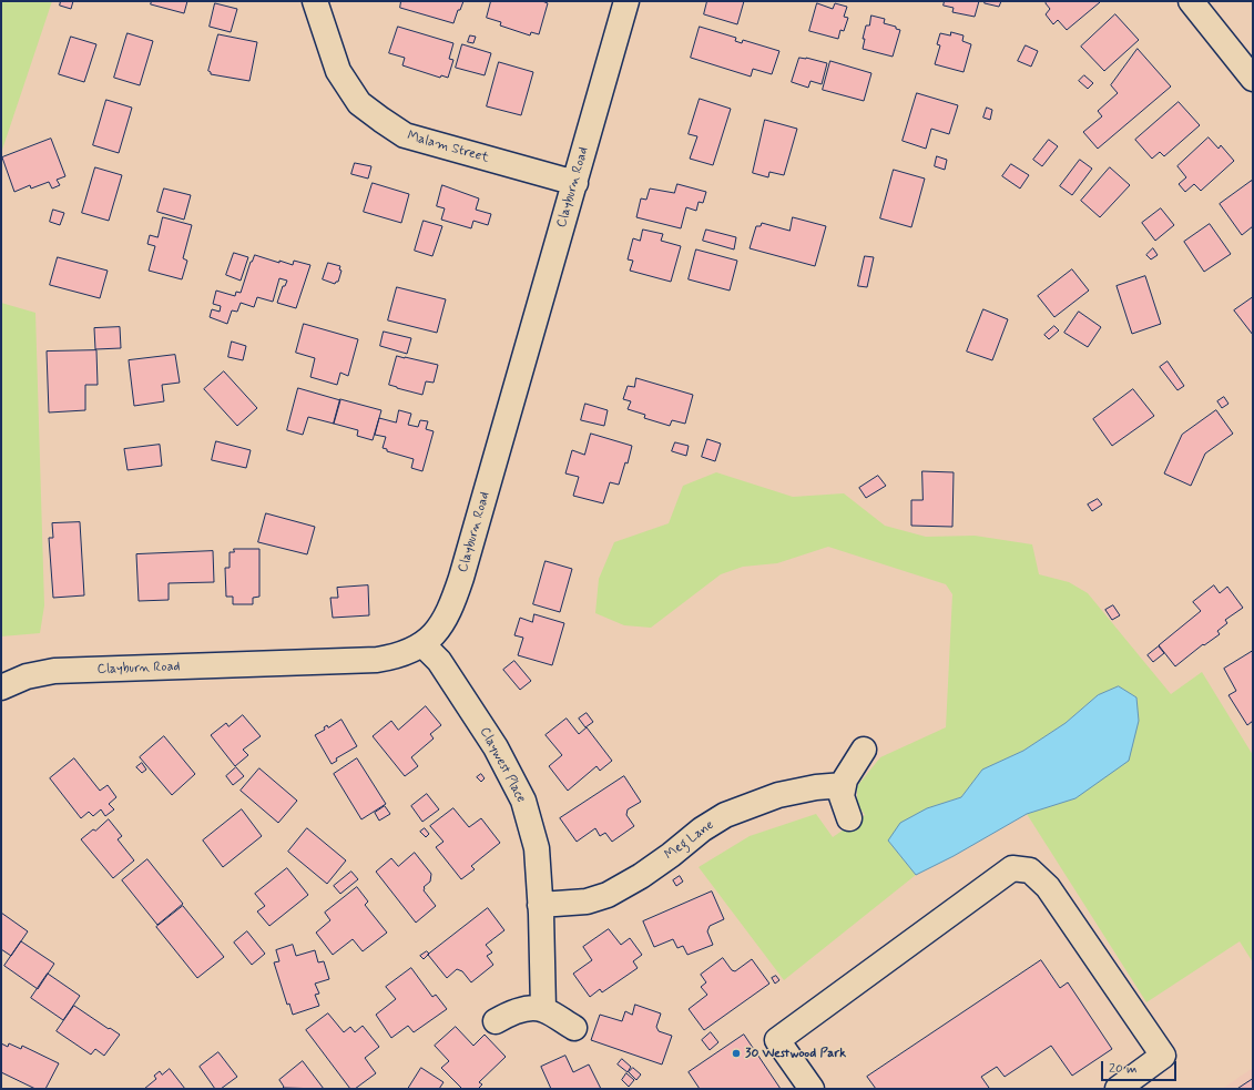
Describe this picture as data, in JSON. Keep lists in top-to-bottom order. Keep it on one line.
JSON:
{"streets":{"street":["Malam Street","Clayburn Road","Claywest Place","Meg Lane"]},"crossings":[["Malam Street","Clayburn Road"],["Clayburn Road","Claywest Place"],["Claywest Place","Meg Lane"]],"places":["30 Westwood Park"],"scale_bar":"20 m"}
